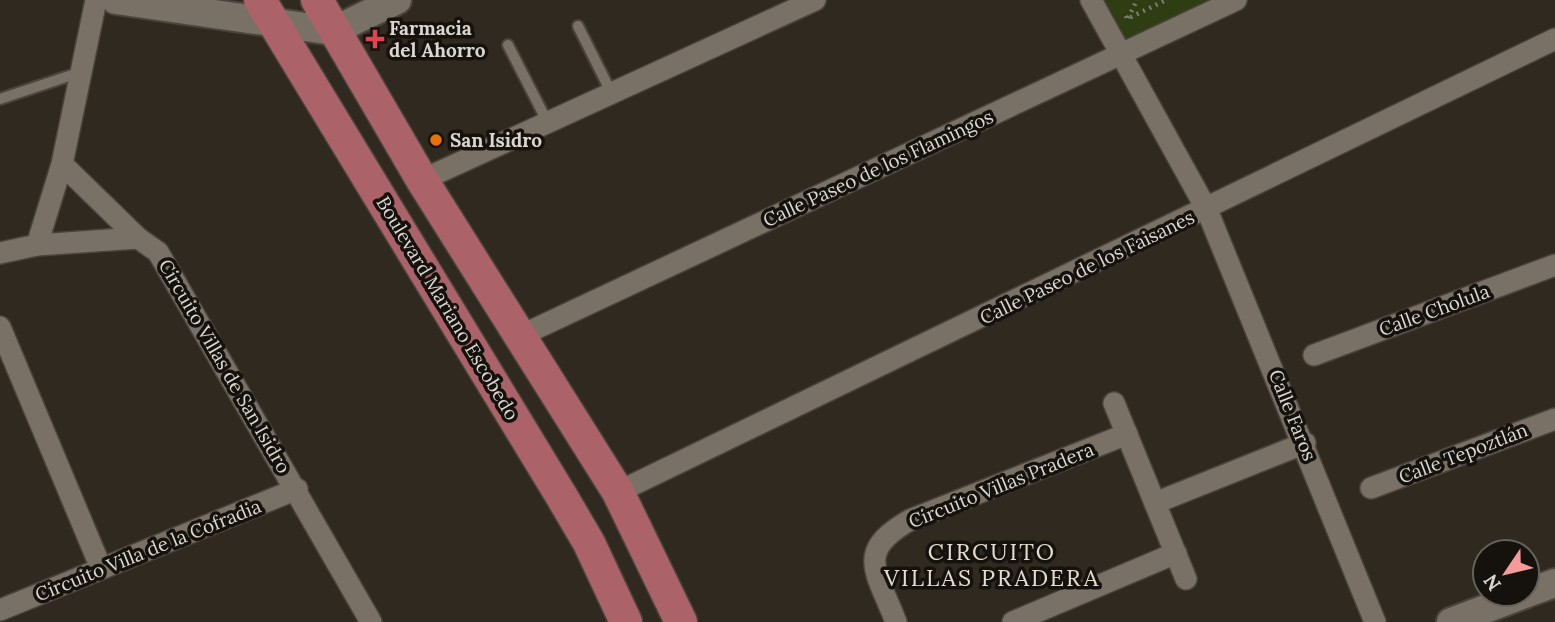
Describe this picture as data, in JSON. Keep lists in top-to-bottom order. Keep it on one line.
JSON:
{"streets":{"main road":["Boulevard Mariano Escobedo"],"street":["Calle Paseo de los Flamingos","Calle Paseo de los Faisanes","Calle Cholula","Circuito Villas de San Isidro","Calle Faros","Calle Tepoztlán","Circuito Villas Pradera","Circuito Villa de la Cofradia"]},"crossings":[["Calle Paseo de los Flamingos","Calle Faros"],["Calle Paseo de los Faisanes","Calle Faros"],["Circuito Villas de San Isidro","Circuito Villa de la Cofradia"]],"districts":["CIRCUITO VILLAS PRADERA"],"places":{"health":["Farmacia del Ahorro"],"other":["San Isidro"]},"north":"bottom left"}
